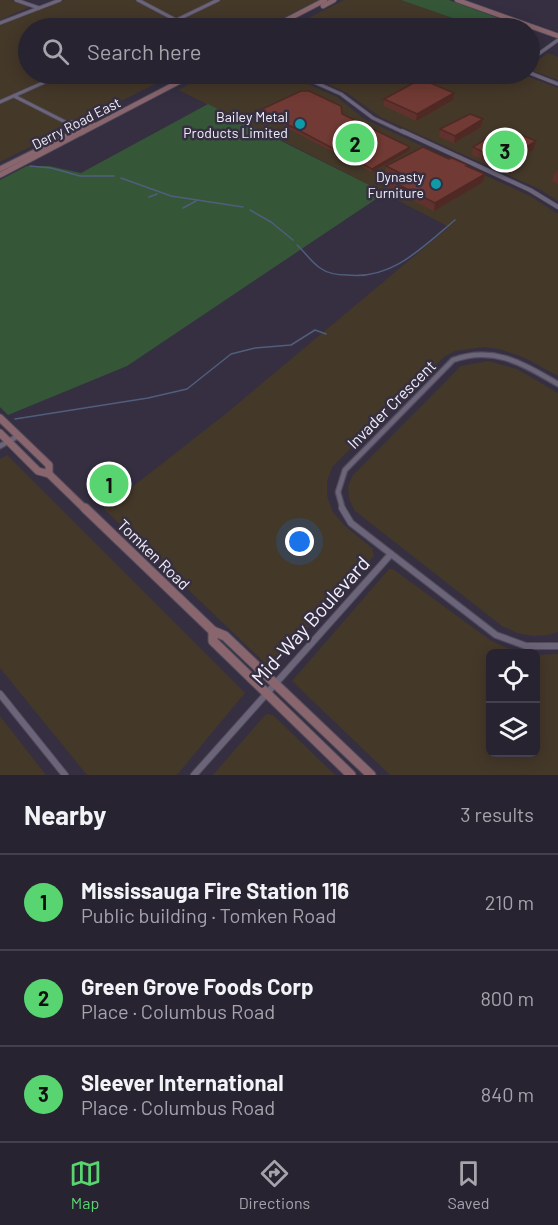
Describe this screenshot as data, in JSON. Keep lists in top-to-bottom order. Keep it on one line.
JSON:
{"streets":{"main road":["Derry Road East","Tomken Road"],"street":["Invader Crescent","Mid-Way Boulevard"]},"crossings":[["Invader Crescent","Mid-Way Boulevard"],["Tomken Road","Mid-Way Boulevard"]],"places":["Bailey Metal Products Limited","Dynasty Furniture"],"page":{"search":"Search here","pins":["2","3","1"],"heading":["Nearby","3 results"],"list":[{"mark":"1","name":"Mississauga Fire Station 116","note":"Public building · Tomken Road","value":"210 m"},{"mark":"2","name":"Green Grove Foods Corp","note":"Place · Columbus Road","value":"800 m"},{"mark":"3","name":"Sleever International","note":"Place · Columbus Road","value":"840 m"}],"nav":["Map","Directions","Saved"]}}
